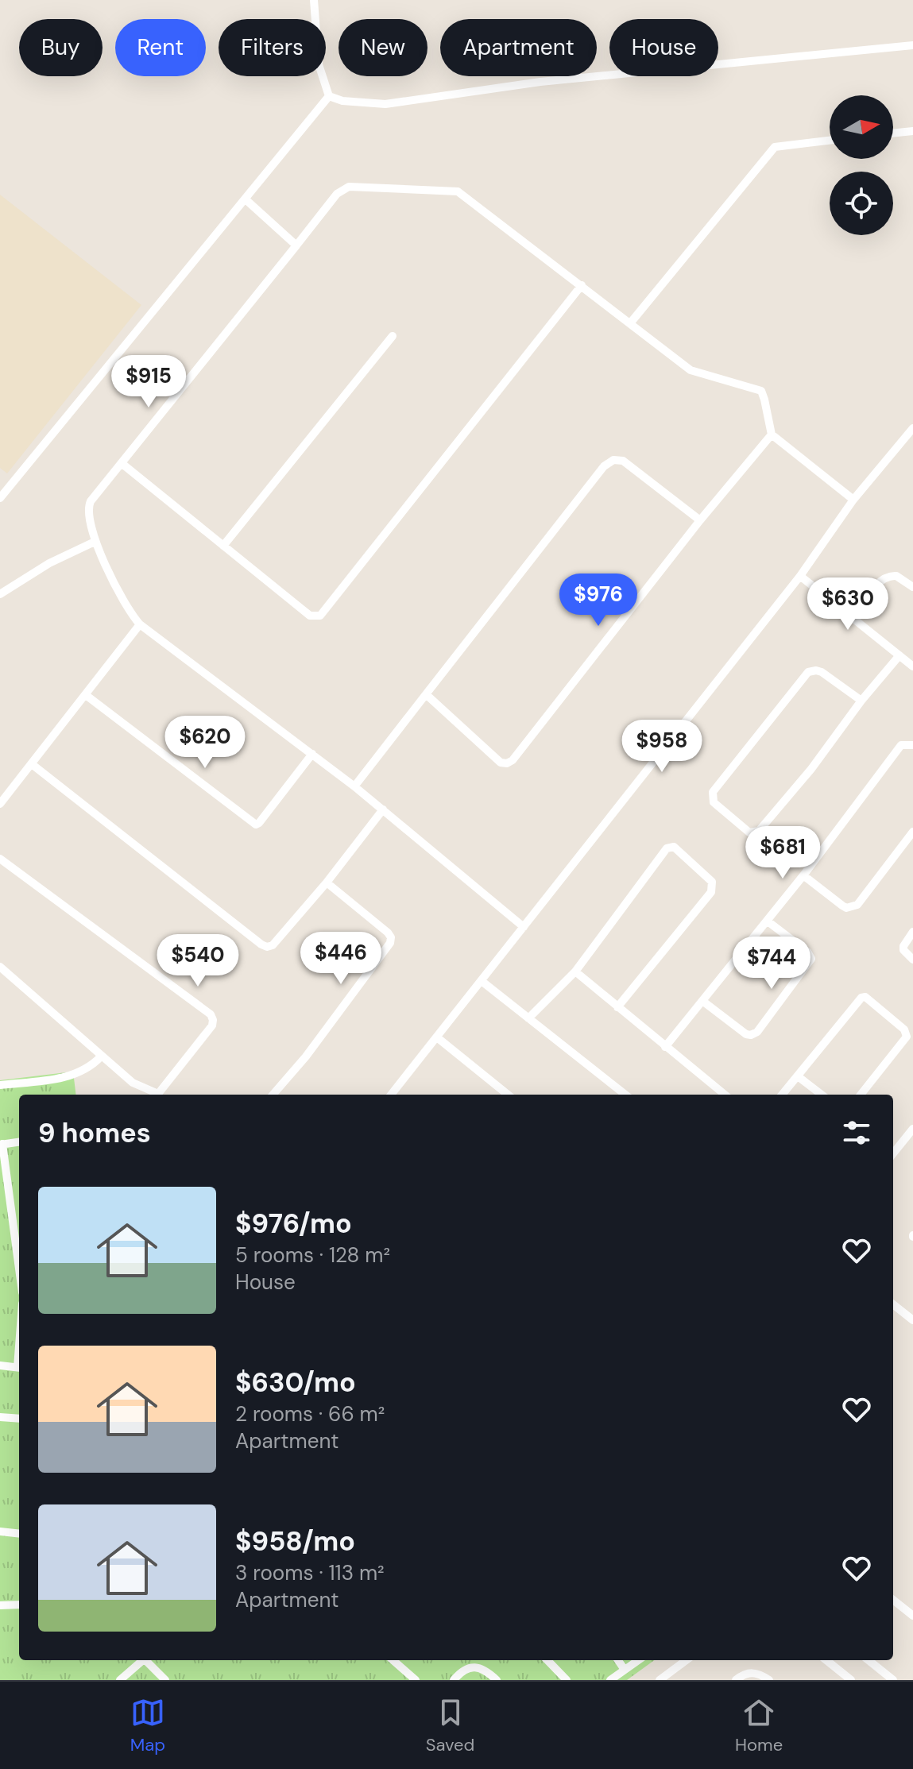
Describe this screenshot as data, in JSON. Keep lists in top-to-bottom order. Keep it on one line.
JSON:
{"north":"right","page":{"chip":["Buy","Rent","Filters","New","Apartment","House"],"price":["$915","$976","$630","$620","$958","$681","$446","$540","$744"],"heading":"9 homes","list":[{"name":"$976/mo","note":"5 rooms · 128 m² · House"},{"name":"$630/mo","note":"2 rooms · 66 m² · Apartment"},{"name":"$958/mo","note":"3 rooms · 113 m² · Apartment"}],"tabs":["Map","Saved","Home"]}}
